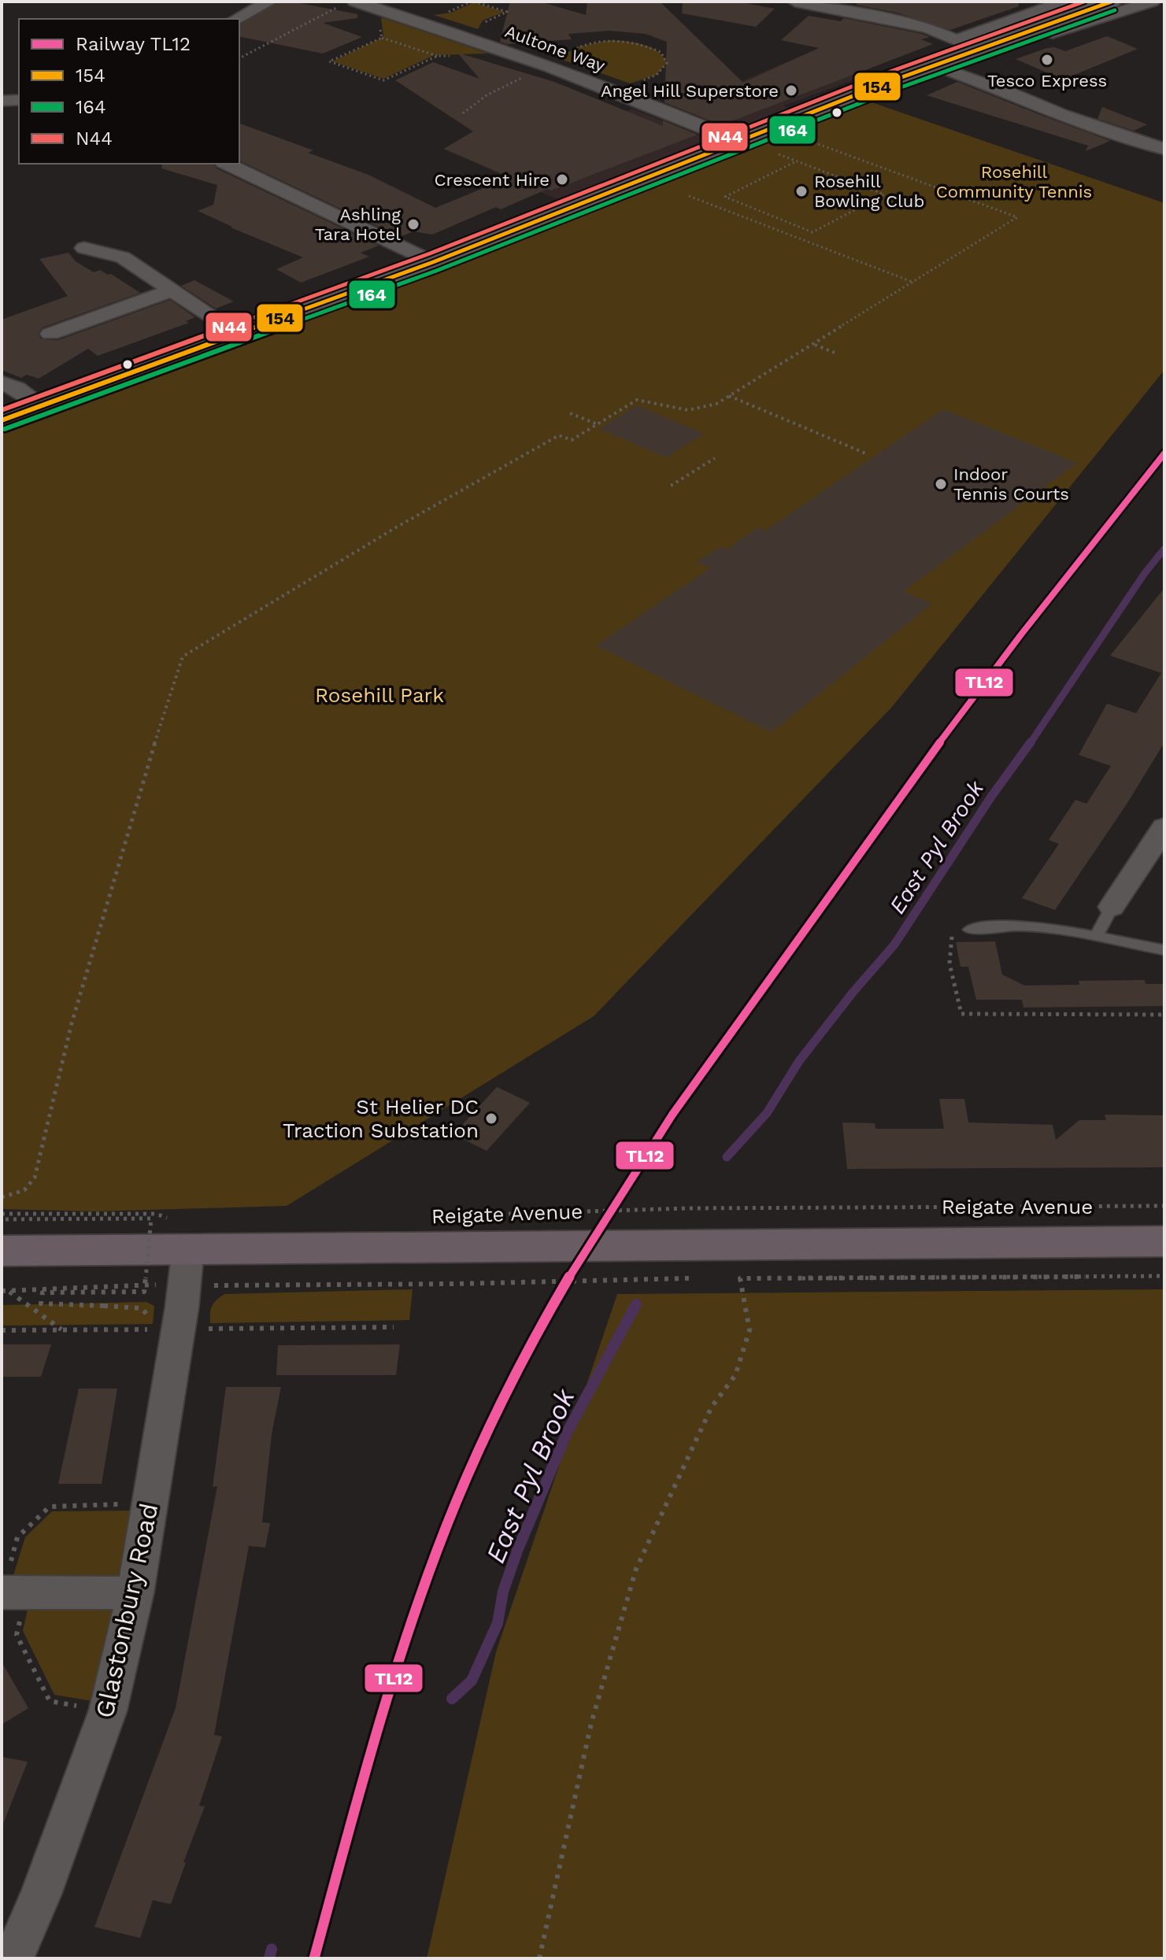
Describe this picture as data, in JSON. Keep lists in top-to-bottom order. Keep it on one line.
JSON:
{"streets":{"highway":["Reigate Avenue"],"street":["Aultone Way","Glastonbury Road"]},"crossings":[["Reigate Avenue","Glastonbury Road"]],"water":["East Pyl Brook"],"parks":["Rosehill Community Tennis","Rosehill Park"],"places":["Tesco Express","Angel Hill Superstore","Crescent Hire","Rosehill Bowling Club","Ashling Tara Hotel","Indoor Tennis Courts","St Helier DC Traction Substation"],"lines":["transit line 154","transit line N44","transit line 164","rail line TL12"],"legend":["Railway TL12","154","164","N44"]}
